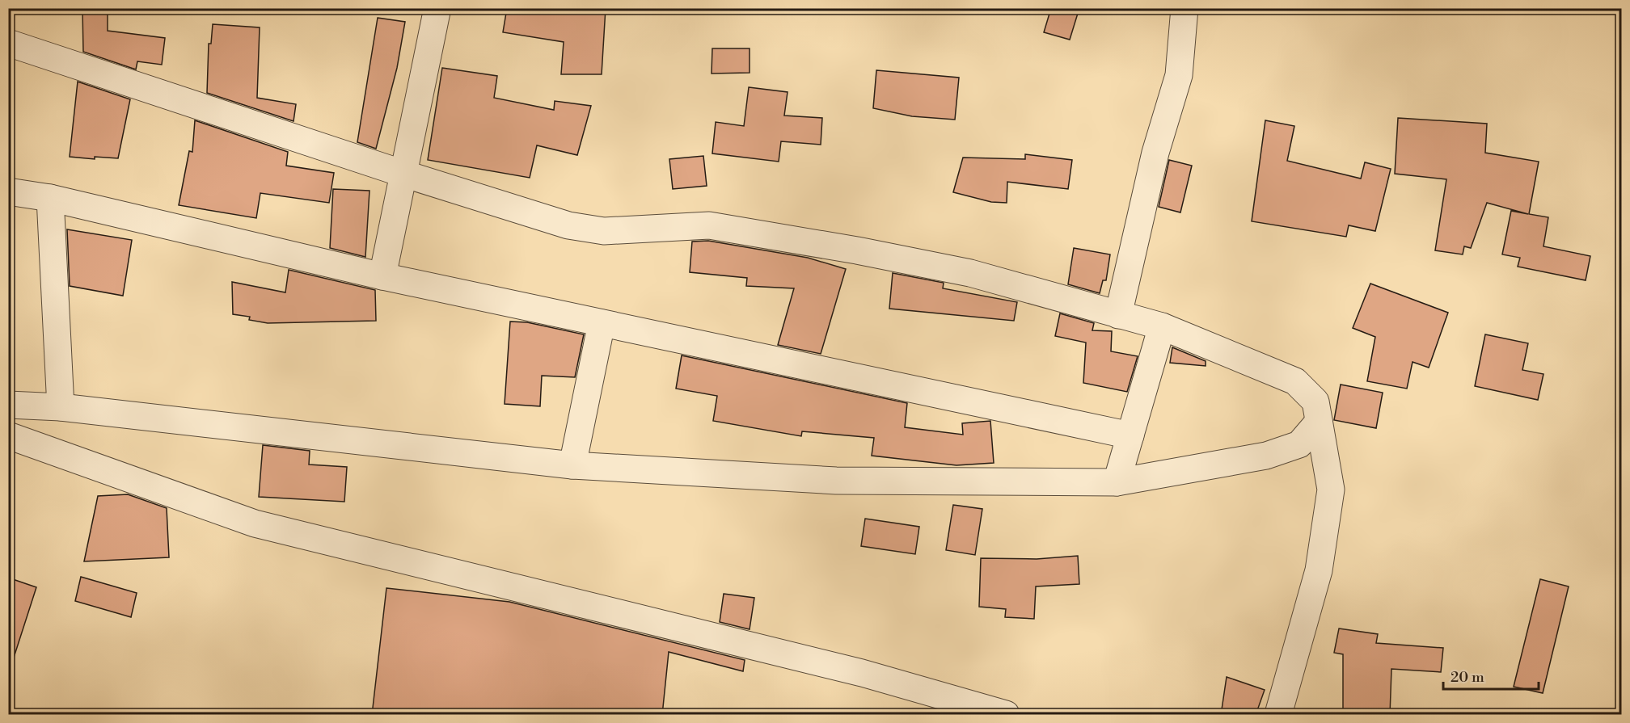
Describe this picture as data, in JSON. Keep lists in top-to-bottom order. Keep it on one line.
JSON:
{"scale_bar":"20 m"}
